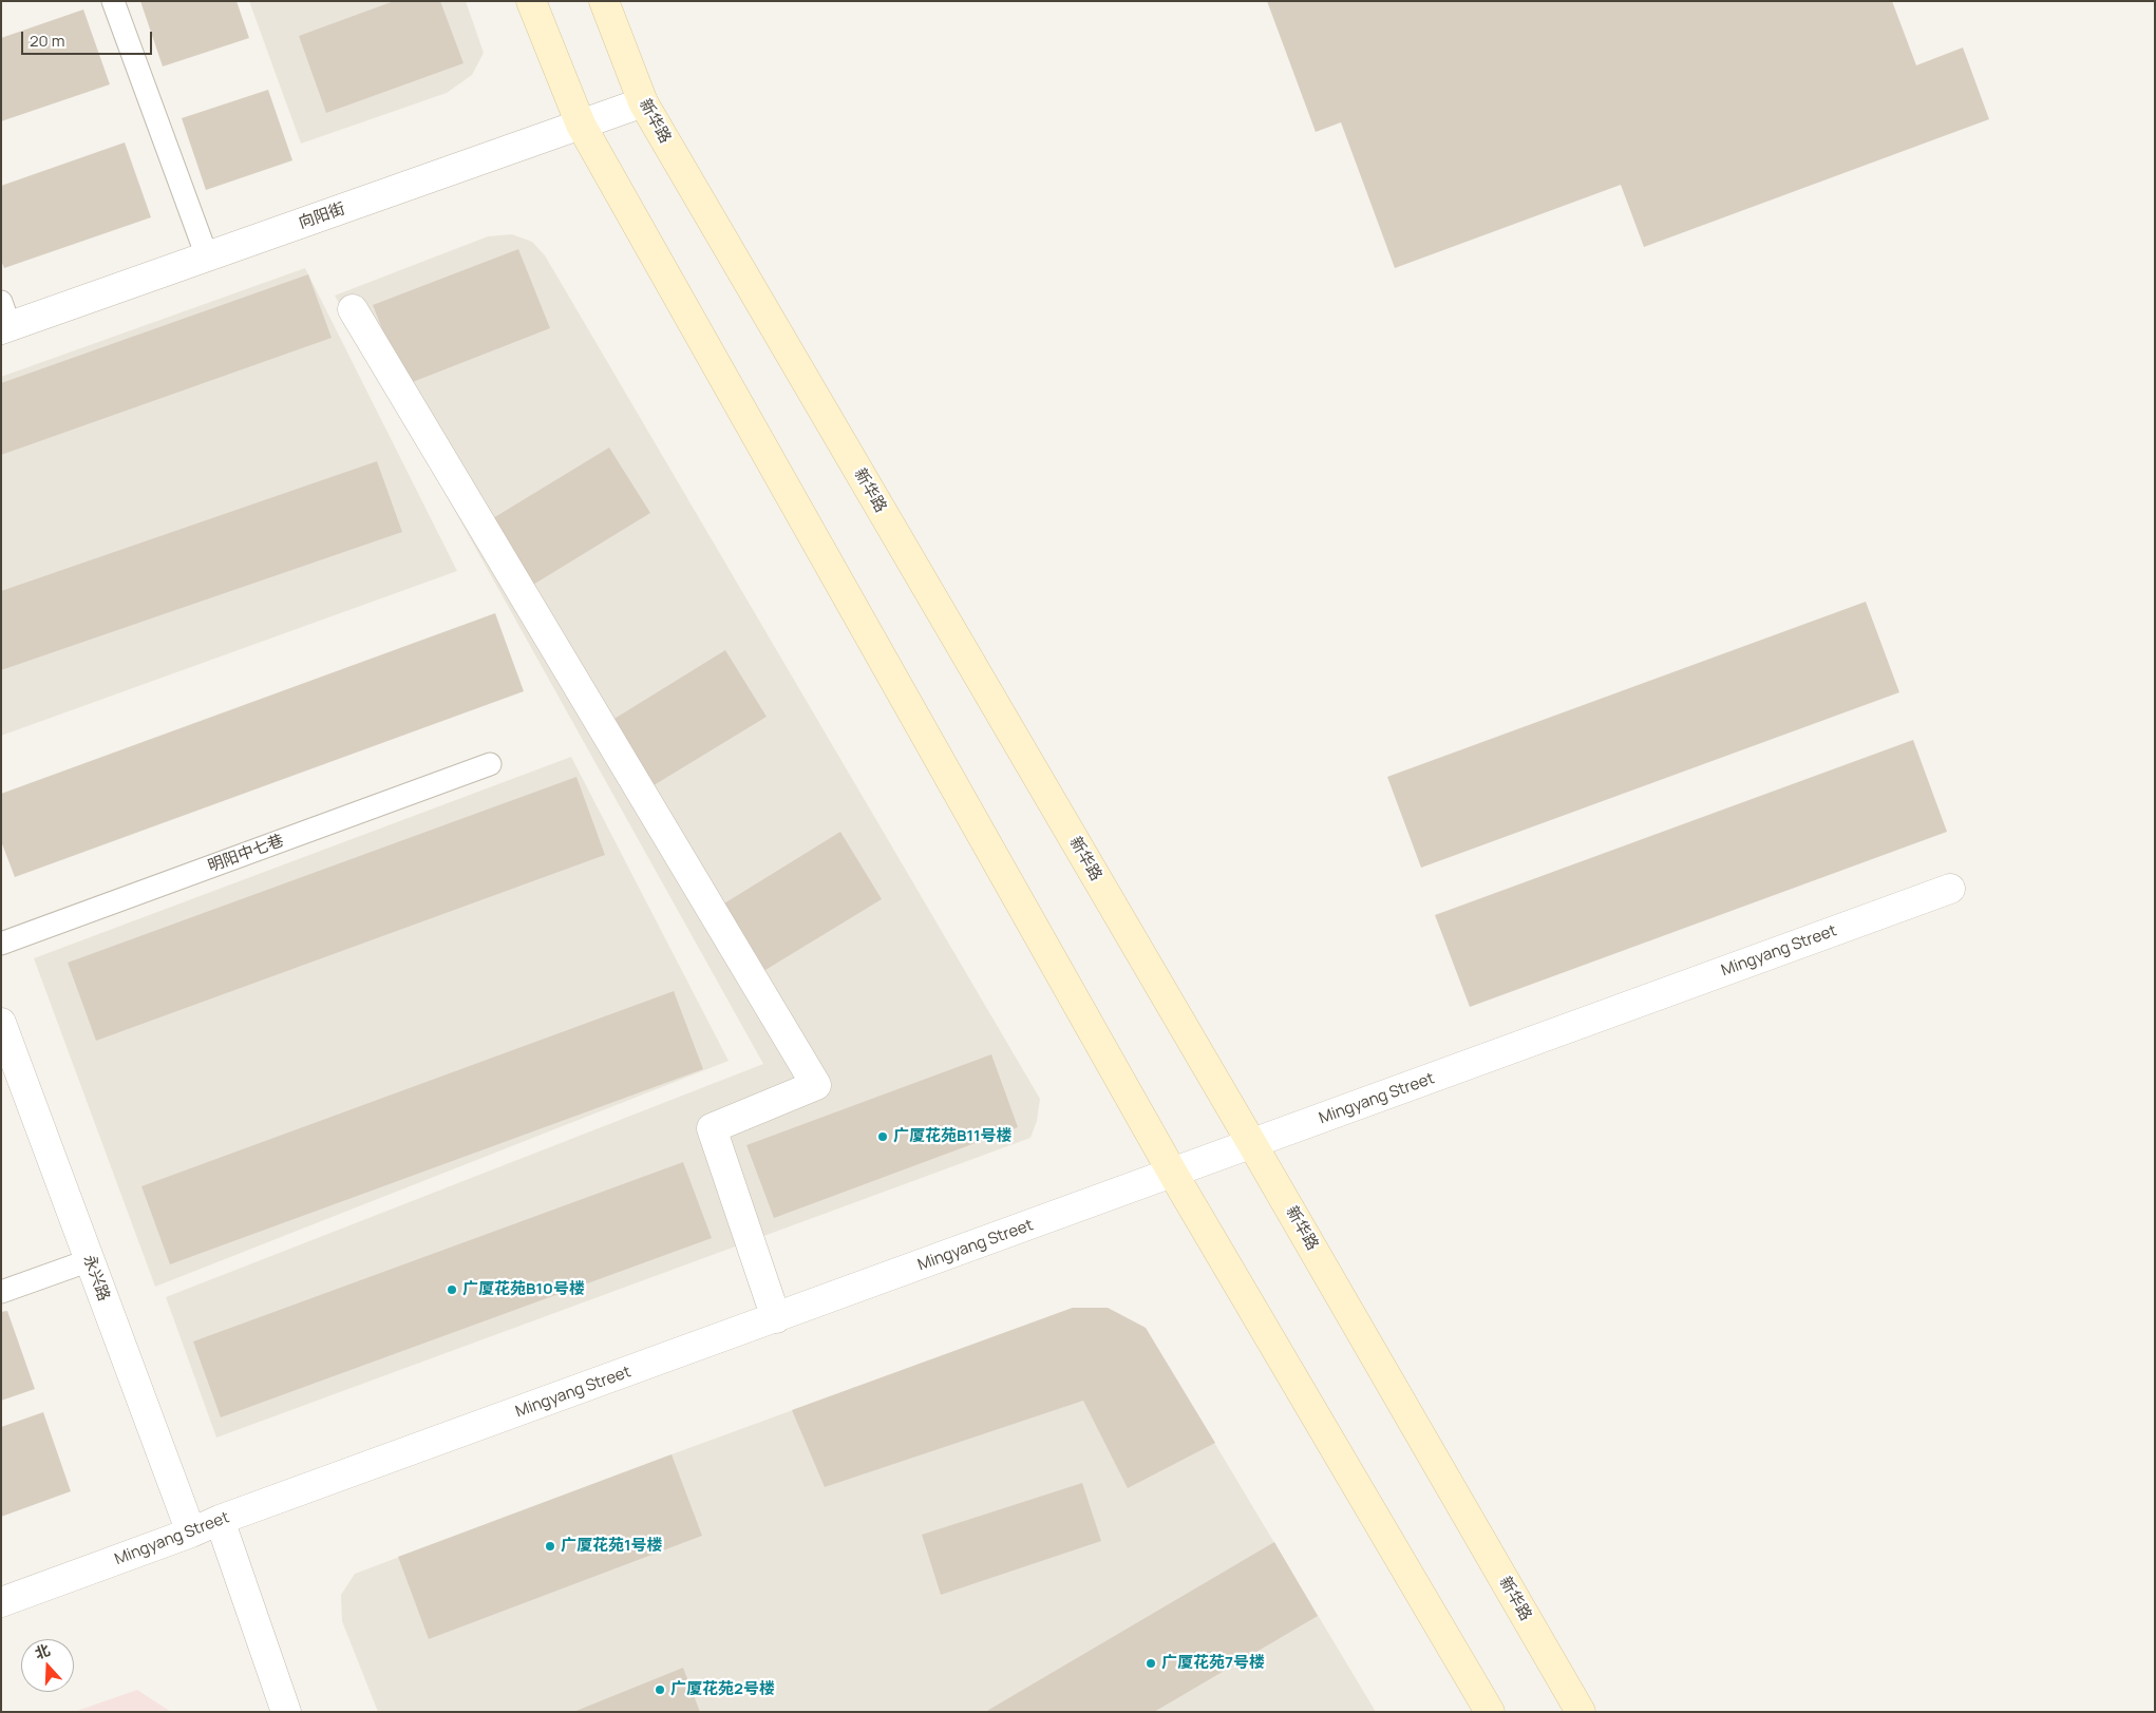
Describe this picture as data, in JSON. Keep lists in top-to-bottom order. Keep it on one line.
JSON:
{"streets":{"street":["新华路","向阳街","Mingyang Street","永兴路"],"lane":["明阳中七巷"]},"crossings":[["新华路","向阳街"],["新华路","Mingyang Street"],["Mingyang Street","永兴路"]],"places":["广厦花苑B11号楼","广厦花苑B10号楼","广厦花苑1号楼","广厦花苑7号楼","广厦花苑2号楼"],"scale_bar":"20 m","north":"top"}
